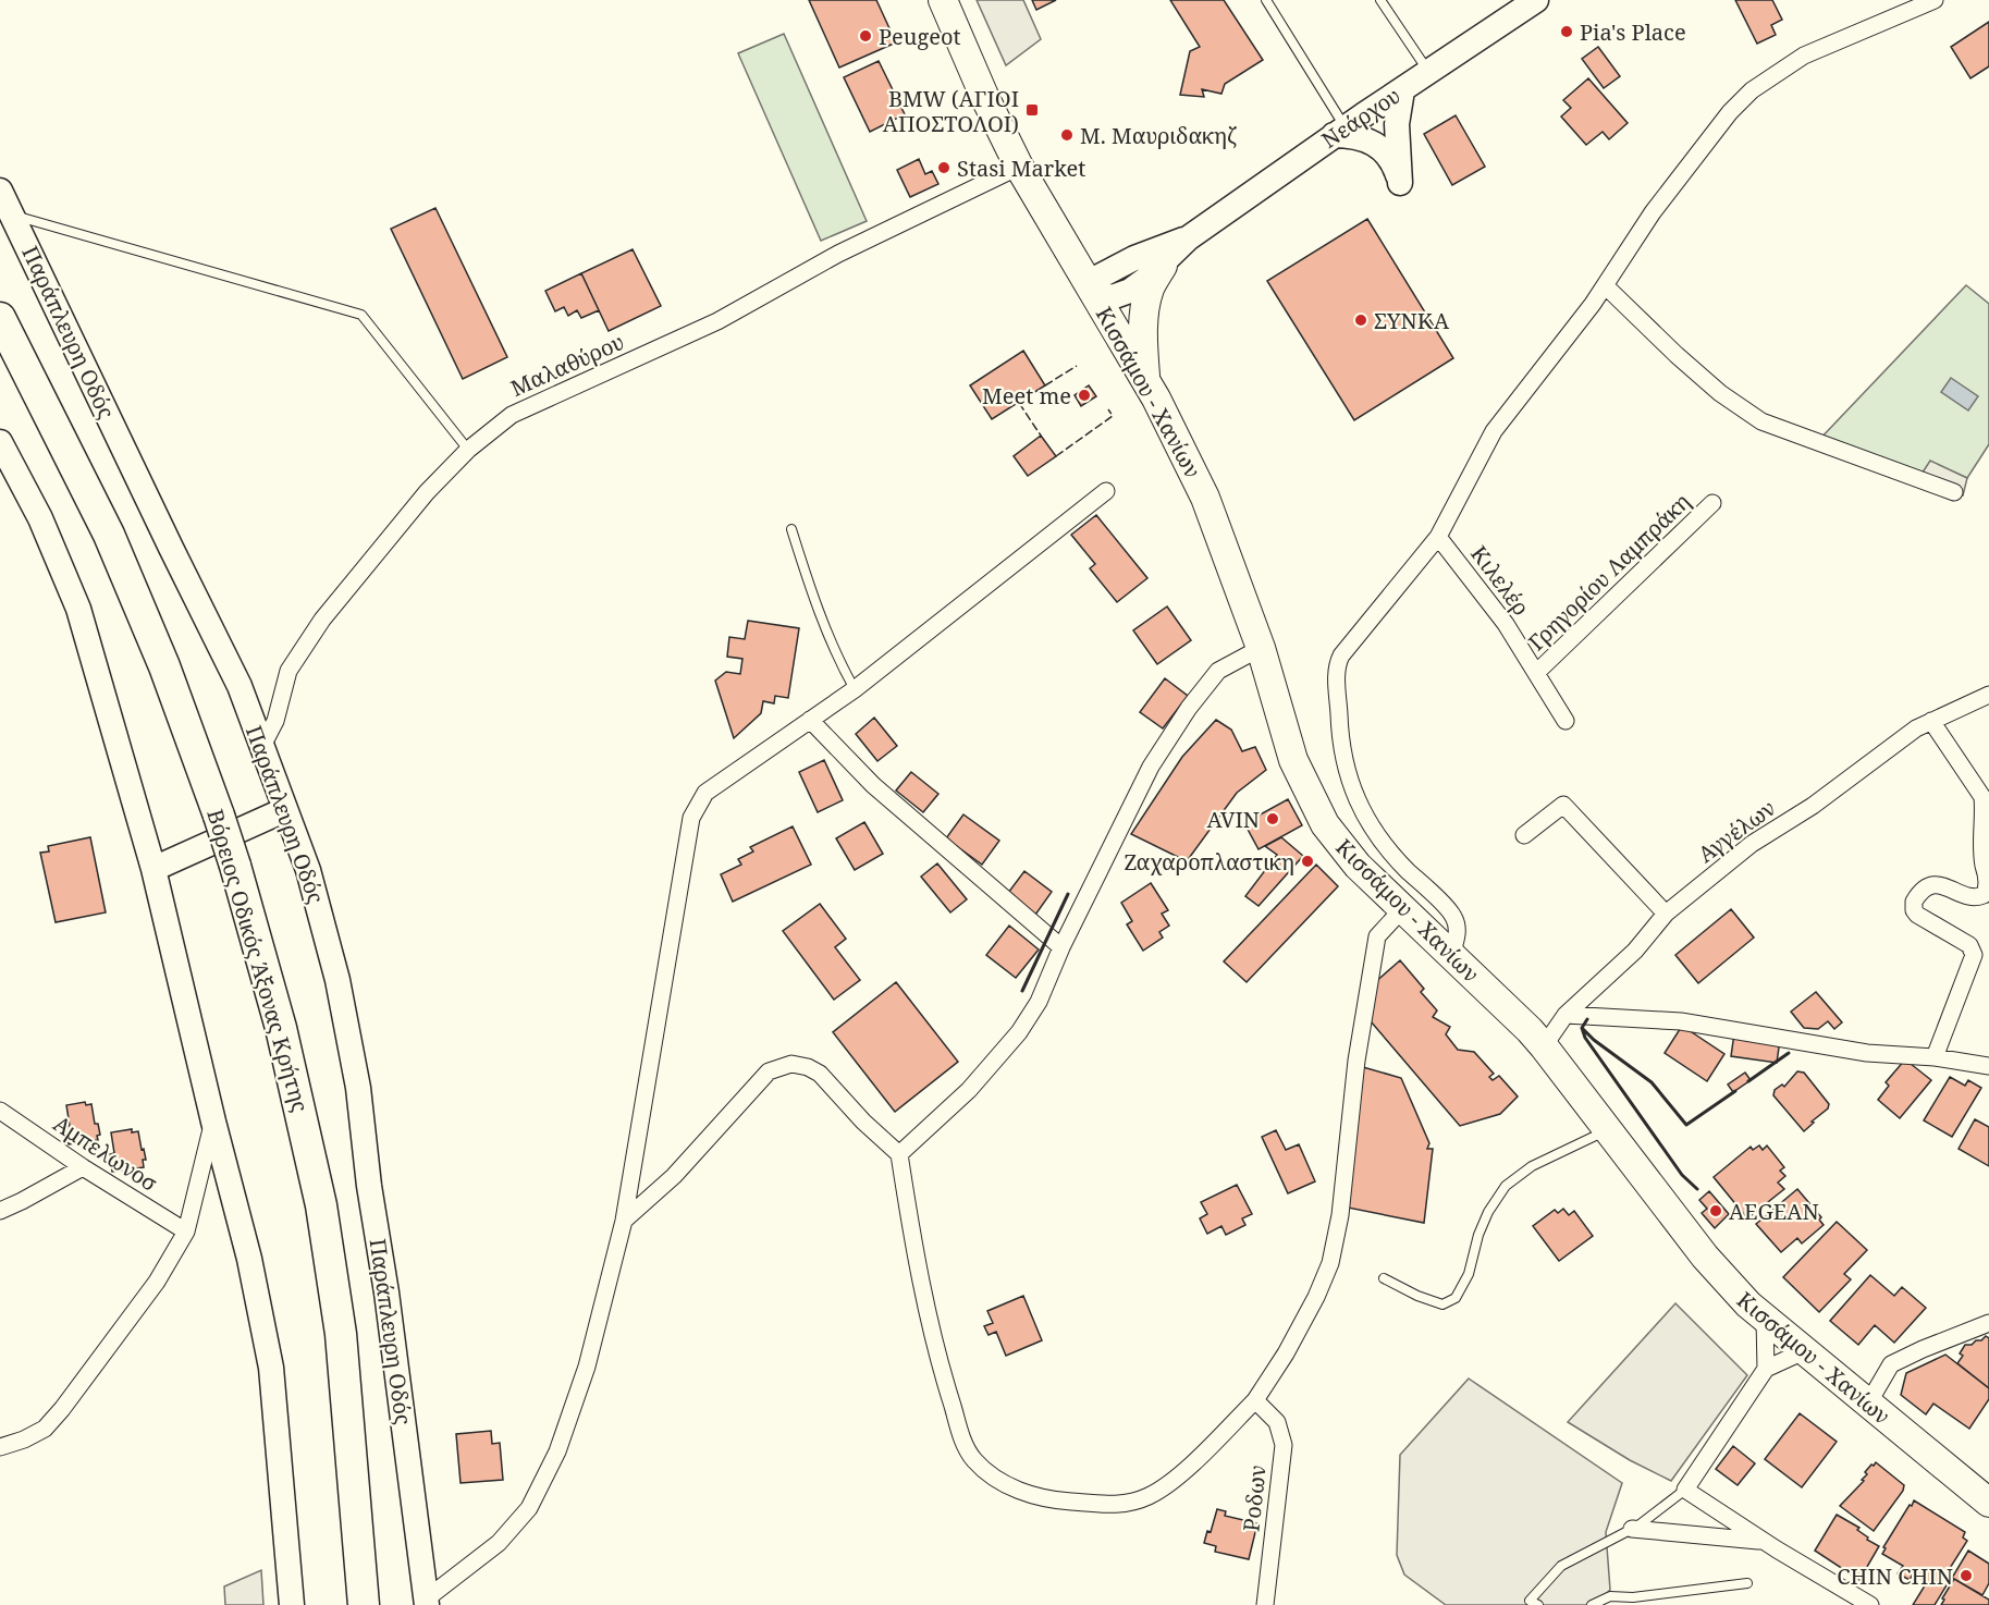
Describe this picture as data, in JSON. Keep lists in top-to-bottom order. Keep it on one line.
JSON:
{"streets":{"highway":["Βόρειος Οδικός Άξονας Κρήτης"],"main road":["Κισσάμου - Χανίων"],"street":["Νεάρχου","Παράπλευρη Οδός","Μαλαθύρου","Γρηγορίου Λαμπράκη","Κιλελέρ","Αγγέλων","Αμπελωνοσ","Ροδων"]},"crossings":[["Νεάρχου","Κισσάμου - Χανίων"],["Παράπλευρη Οδός","Μαλαθύρου"],["Μαλαθύρου","Κισσάμου - Χανίων"],["Κισσάμου - Χανίων","Αγγέλων"],["Γρηγορίου Λαμπράκη","Κιλελέρ"]],"places":{"other":["Pia's Place","Peugeot","Μ. Μαυριδακηζ","Stasi Market","ΣΥΝΚΑ","Meet me","AVIN","Ζαχαροπλαστικη","AEGEAN","CHIN CHIN"],"transit":["BMW (ΑΓΙΟΙ ΑΠΟΣΤΟΛΟΙ)"]}}
